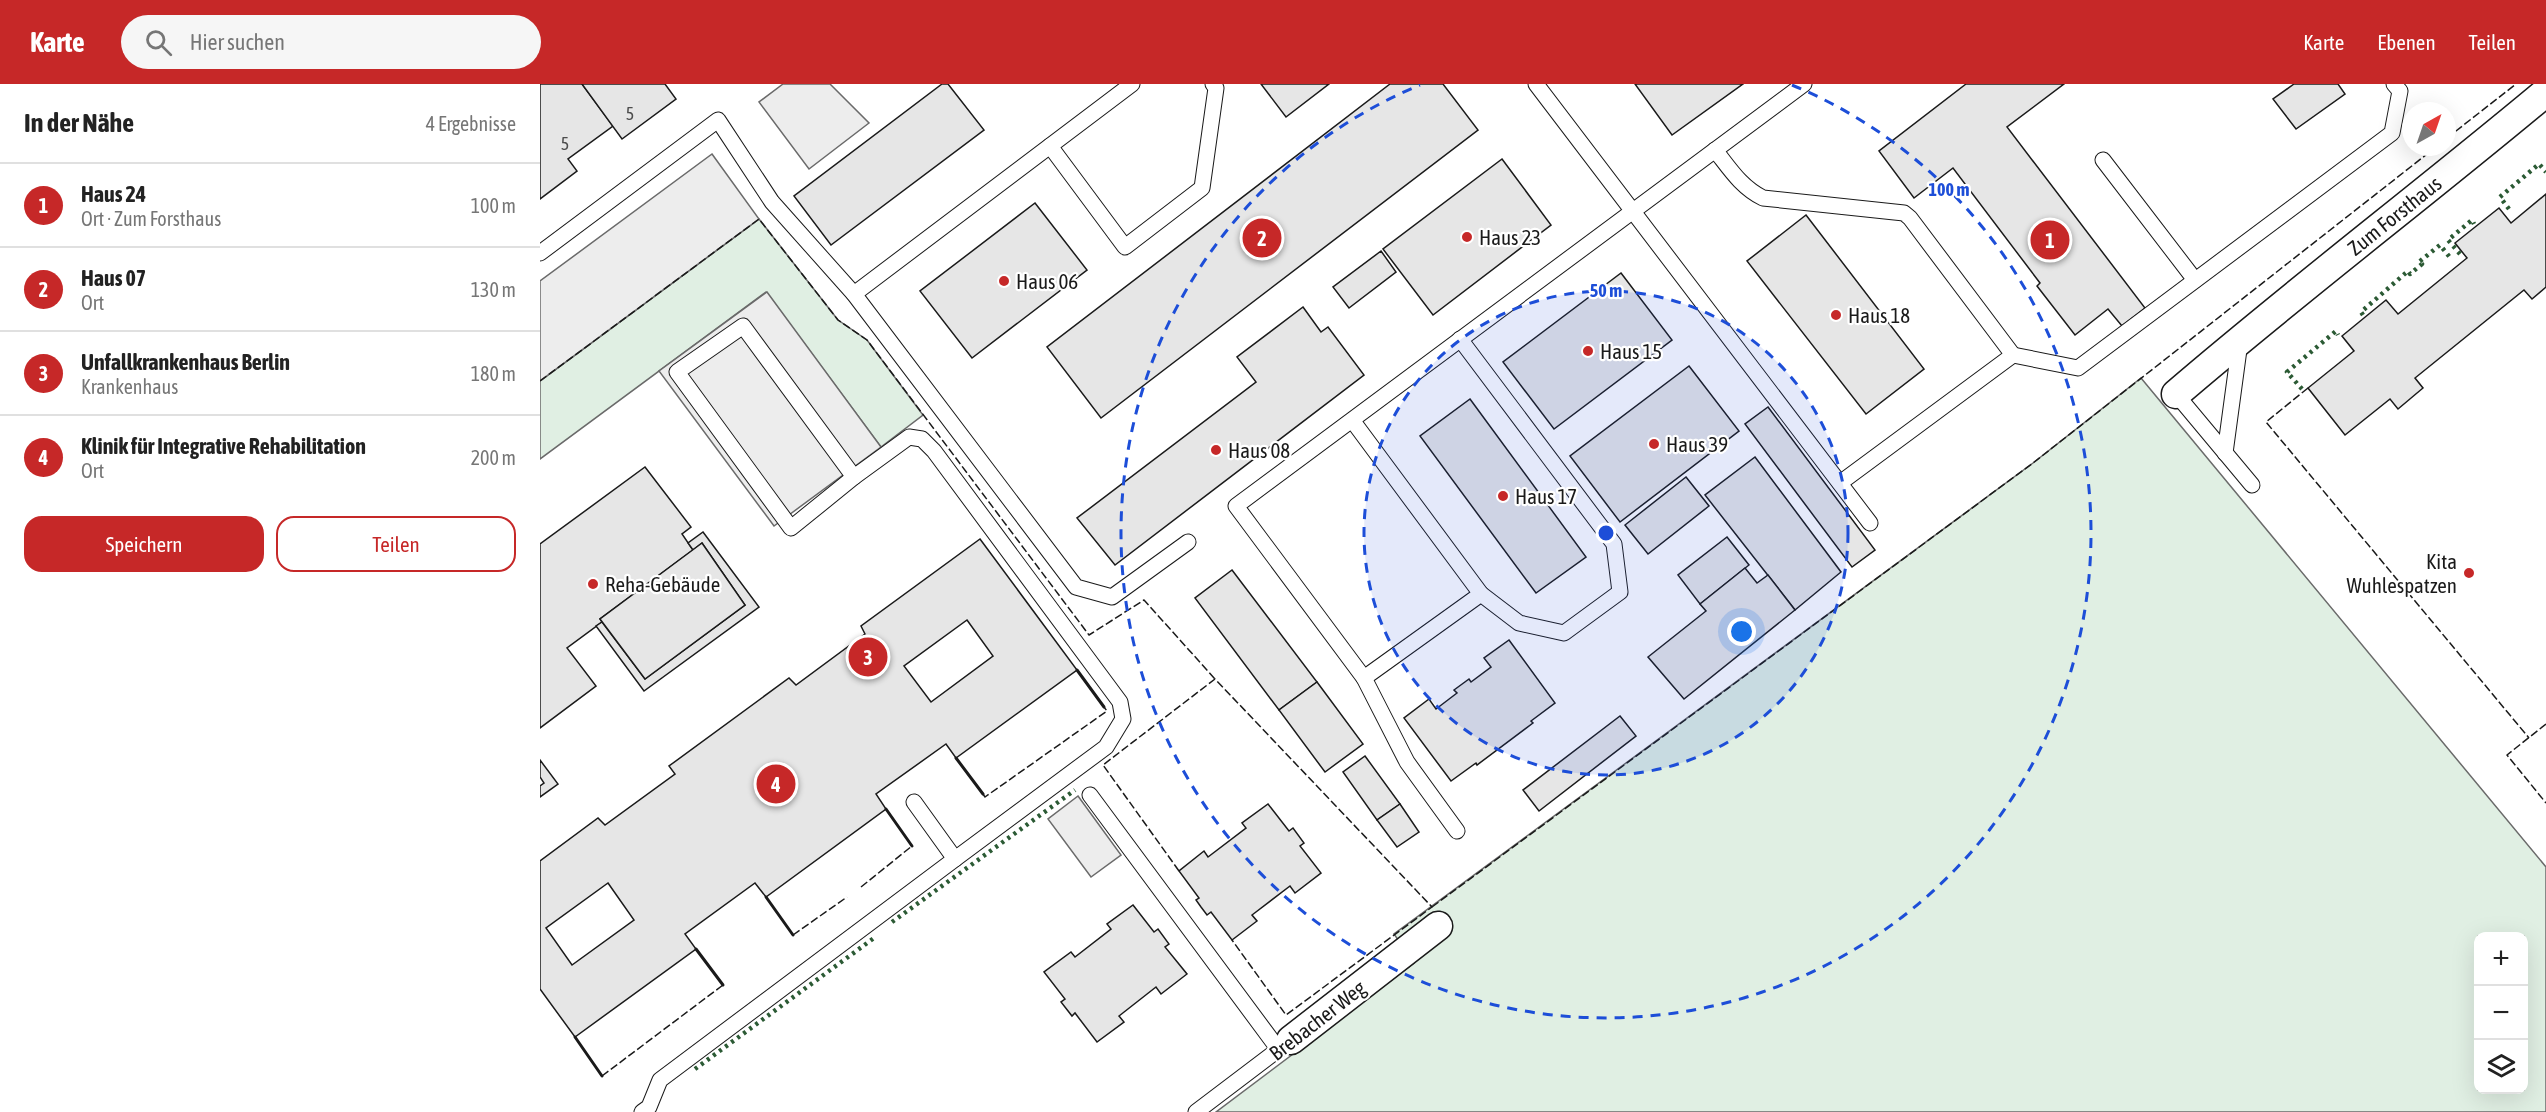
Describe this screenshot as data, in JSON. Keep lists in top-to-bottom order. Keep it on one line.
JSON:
{"streets":{"street":["Zum Forsthaus","Brebacher Weg"]},"places":["Haus 23","Haus 06","Haus 18","Haus 15","Haus 39","Haus 08","Haus 17","Kita Wuhlespatzen","Reha-Gebäude"],"house_numbers":["5","5"],"north":"top right","page":{"header":"Karte","search":"Hier suchen","nav":["Karte","Ebenen","Teilen"],"heading":["In der Nähe","4 Ergebnisse"],"list":[{"mark":"1","name":"Haus 24","note":"Ort · Zum Forsthaus","value":"100 m"},{"mark":"2","name":"Haus 07","note":"Ort","value":"130 m"},{"mark":"3","name":"Unfallkrankenhaus Berlin","note":"Krankenhaus","value":"180 m"},{"mark":"4","name":"Klinik für Integrative Rehabilitation","note":"Ort","value":"200 m"}],"pins":["2","1","3","4"],"buttons":["Speichern","Teilen"],"map_buttons":["+","−"]},"rings":["100 m","50 m"]}
